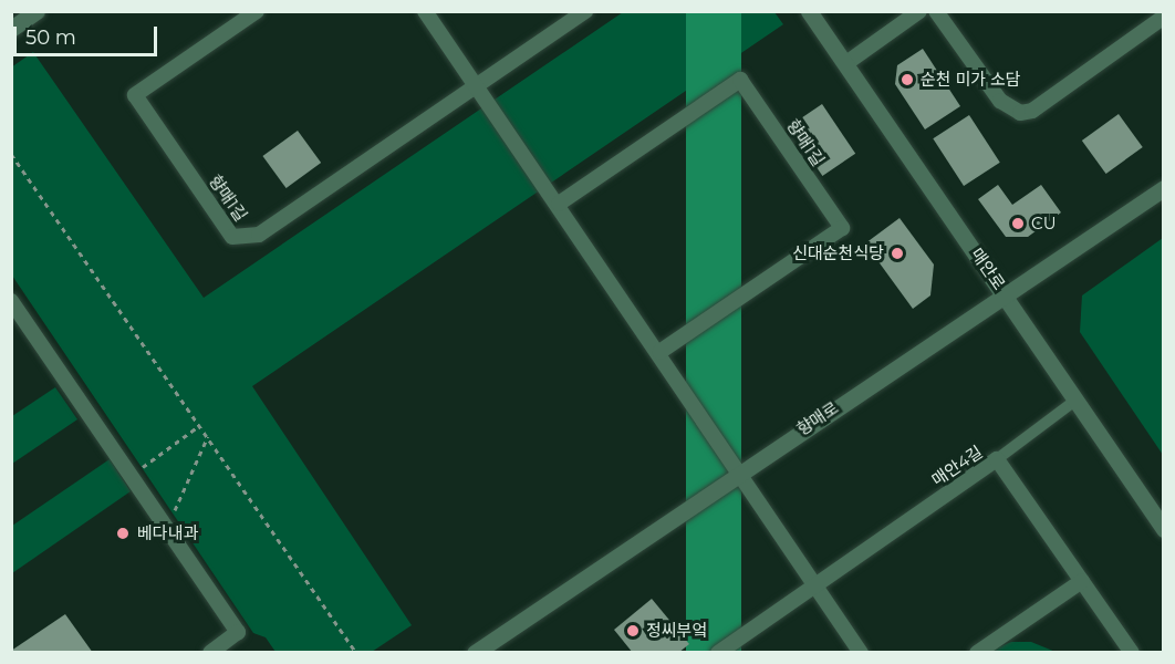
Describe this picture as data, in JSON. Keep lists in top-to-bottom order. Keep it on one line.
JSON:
{"streets":{"street":["향매1길","매안로","향매로","매안4길"]},"crossings":[["매안로","향매로"]],"places":["순천 미가 소담","CU","신대순천식당","베다내과","정씨부엌"],"scale_bar":"50 m"}
